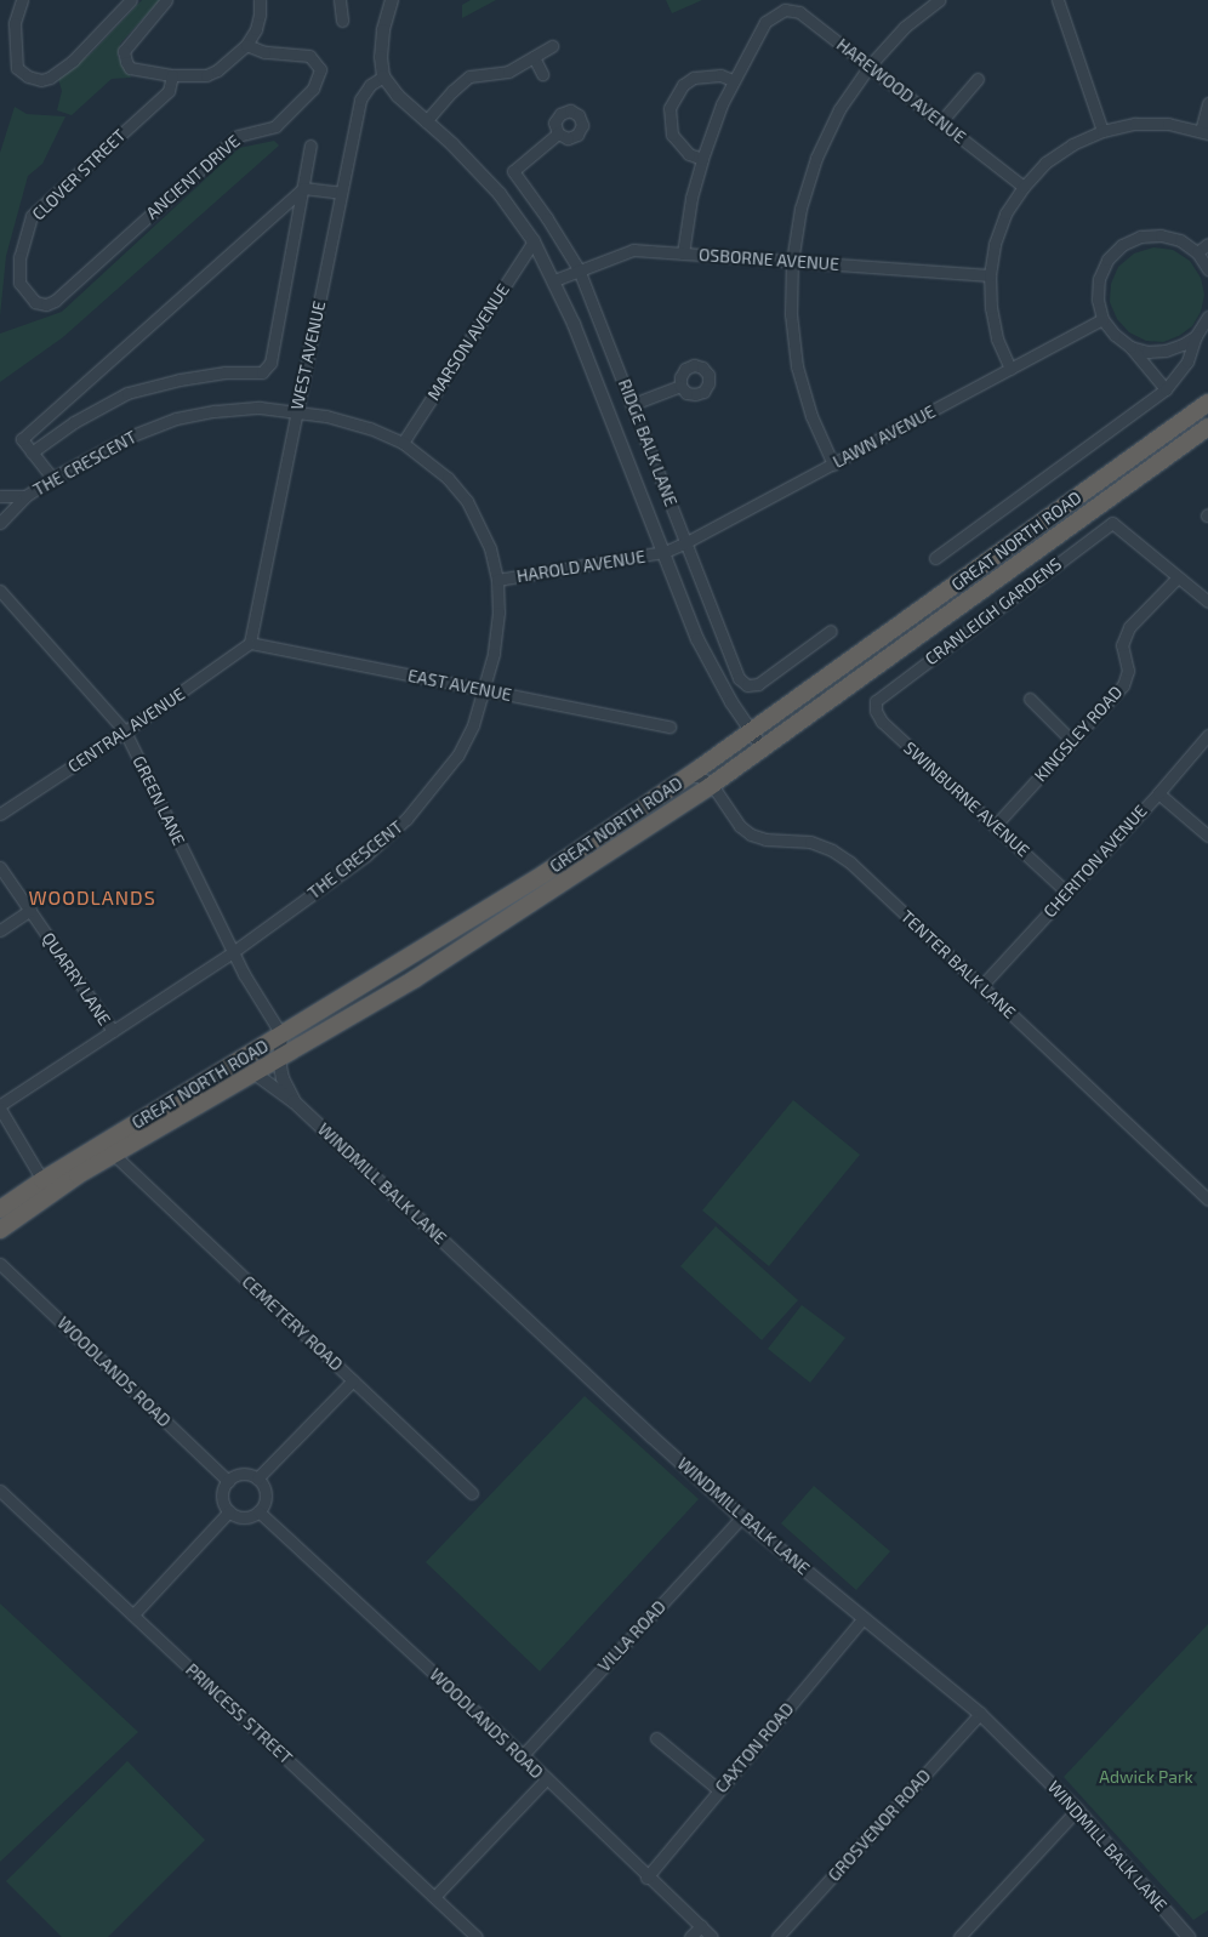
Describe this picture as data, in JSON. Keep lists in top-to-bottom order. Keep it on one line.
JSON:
{"streets":{"highway":["GREAT NORTH ROAD"],"street":["HAREWOOD AVENUE","CLOVER STREET","ANCIENT DRIVE","OSBORNE AVENUE","MARSON AVENUE","WEST AVENUE","LAWN AVENUE","RIDGE BALK LANE","THE CRESCENT","HAROLD AVENUE","CRANLEIGH GARDENS","EAST AVENUE","CENTRAL AVENUE","KINGSLEY ROAD","SWINBURNE AVENUE","GREEN LANE","CHERITON AVENUE","TENTER BALK LANE","QUARRY LANE","WINDMILL BALK LANE","CEMETERY ROAD","WOODLANDS ROAD","VILLA ROAD","PRINCESS STREET","CAXTON ROAD","GROSVENOR ROAD"]},"crossings":[["CLOVER STREET","ANCIENT DRIVE"],["OSBORNE AVENUE","RIDGE BALK LANE"],["MARSON AVENUE","RIDGE BALK LANE"],["MARSON AVENUE","THE CRESCENT"],["WEST AVENUE","RIDGE BALK LANE"],["WEST AVENUE","THE CRESCENT"],["WEST AVENUE","EAST AVENUE"],["WEST AVENUE","CENTRAL AVENUE"],["LAWN AVENUE","RIDGE BALK LANE"],["LAWN AVENUE","HAROLD AVENUE"],["RIDGE BALK LANE","GREAT NORTH ROAD"],["RIDGE BALK LANE","HAROLD AVENUE"],["THE CRESCENT","HAROLD AVENUE"],["THE CRESCENT","EAST AVENUE"],["THE CRESCENT","GREEN LANE"],["THE CRESCENT","QUARRY LANE"],["GREAT NORTH ROAD","GREEN LANE"],["GREAT NORTH ROAD","TENTER BALK LANE"],["GREAT NORTH ROAD","WINDMILL BALK LANE"],["GREAT NORTH ROAD","CEMETERY ROAD"],["CRANLEIGH GARDENS","KINGSLEY ROAD"],["CRANLEIGH GARDENS","SWINBURNE AVENUE"],["EAST AVENUE","CENTRAL AVENUE"],["CENTRAL AVENUE","GREEN LANE"],["KINGSLEY ROAD","SWINBURNE AVENUE"],["SWINBURNE AVENUE","CHERITON AVENUE"],["CHERITON AVENUE","TENTER BALK LANE"],["WINDMILL BALK LANE","VILLA ROAD"],["WINDMILL BALK LANE","CAXTON ROAD"],["WINDMILL BALK LANE","GROSVENOR ROAD"],["WOODLANDS ROAD","VILLA ROAD"],["WOODLANDS ROAD","CAXTON ROAD"]],"districts":["WOODLANDS"],"parks":["Adwick Park"]}
